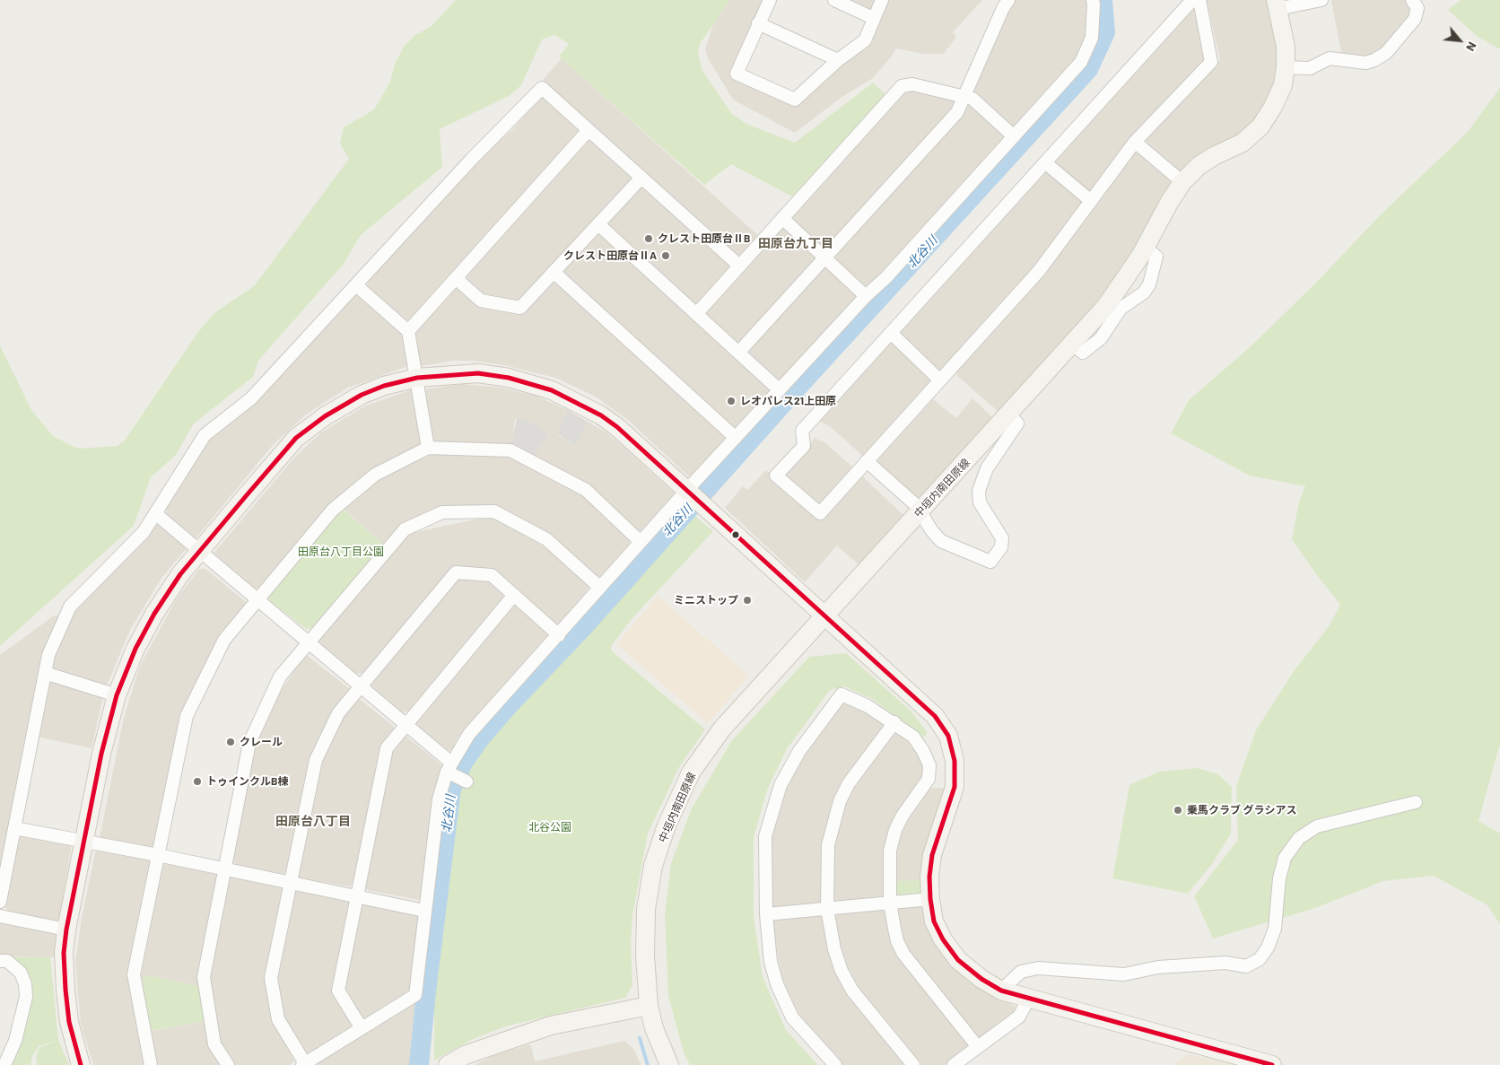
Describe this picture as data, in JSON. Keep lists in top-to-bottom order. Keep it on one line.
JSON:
{"streets":{"street":["中垣内南田原線"]},"districts":["田原台九丁目","田原台八丁目"],"water":["北谷川"],"parks":["田原台八丁目公園","北谷公園"],"places":["クレスト田原台ⅡB","クレスト田原台ⅡA","レオパレス21上田原","ミニストップ","クレール","トゥインクルB棟","乗馬クラブ グラシアス"],"north":"bottom right"}
